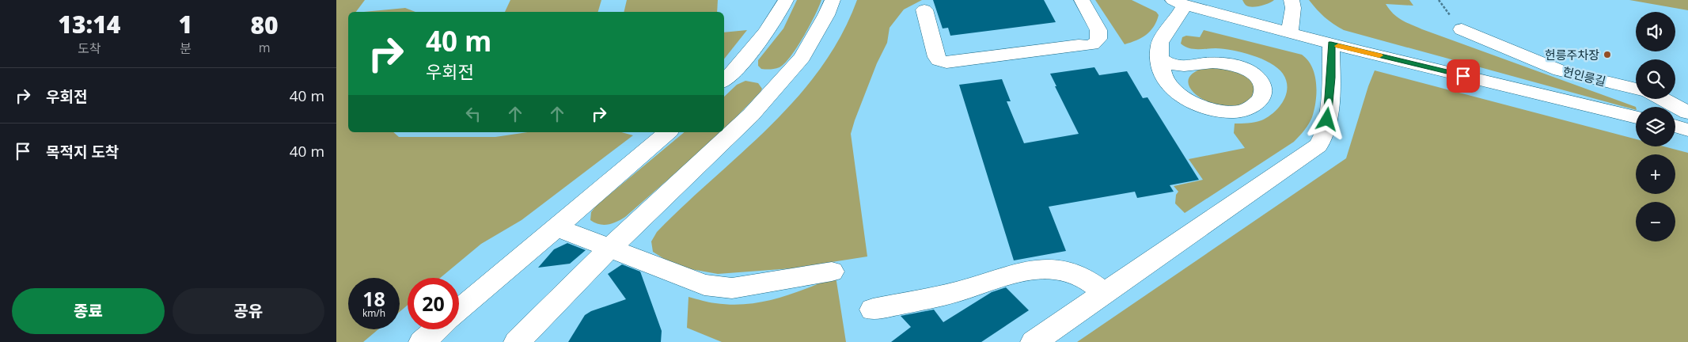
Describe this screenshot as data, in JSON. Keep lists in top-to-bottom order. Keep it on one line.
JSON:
{"streets":{"street":["헌인릉길"]},"places":["헌릉주차장"],"page":{"eta":["13:14","도착","1","분","80","m"],"map_buttons":["+","−"],"turn":["40 m","우회전"],"list":[{"name":"우회전","value":"40 m"},{"name":"목적지 도착","value":"40 m"}],"speed":"18 km/h","limit":"20","buttons":["종료","공유"]}}
